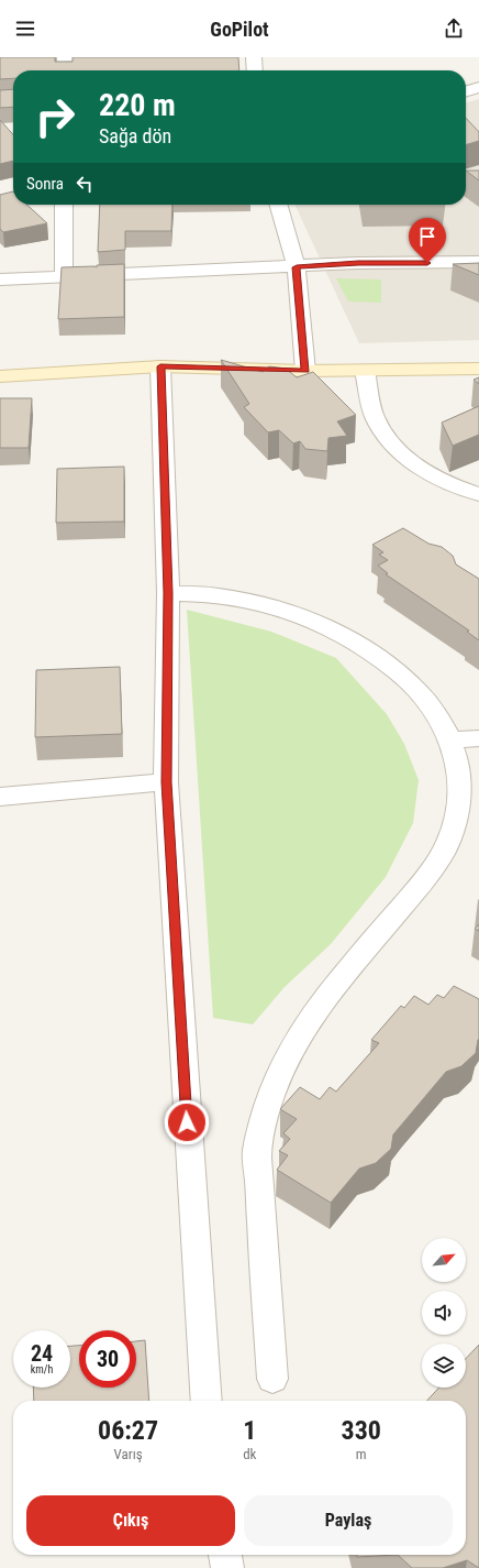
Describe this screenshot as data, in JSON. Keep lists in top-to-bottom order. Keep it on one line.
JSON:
{"north":"top right","page":{"header":"GoPilot","turn":["220 m","Sağa dön"],"then":"Sonra","speed":"24 km/h","limit":"30","eta":["06:27","Varış","1","dk","330","m"],"buttons":["Çıkış","Paylaş"]}}
